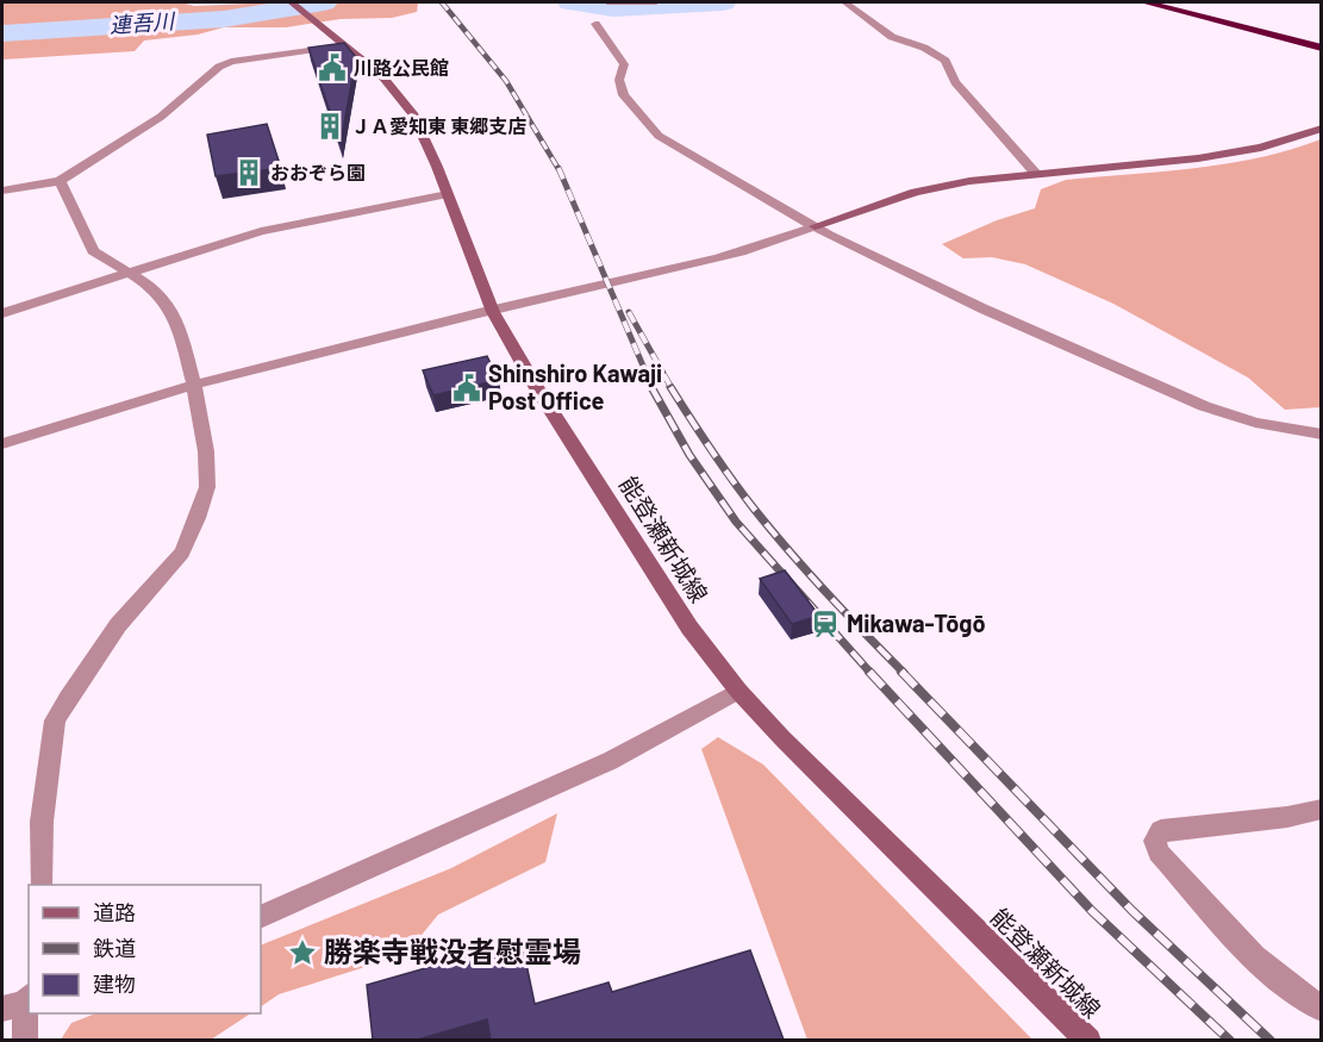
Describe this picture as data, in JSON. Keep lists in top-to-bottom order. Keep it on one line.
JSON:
{"streets":{"main road":["能登瀬新城線"]},"water":["連吾川"],"places":{"public building":["川路公民館","Shinshiro Kawaji Post Office"],"building":["ＪＡ愛知東 東郷支店","おおぞら園"],"station":["Mikawa-Tōgō"],"place":["勝楽寺戦没者慰霊場"]},"legend":["道路","鉄道","建物"]}
